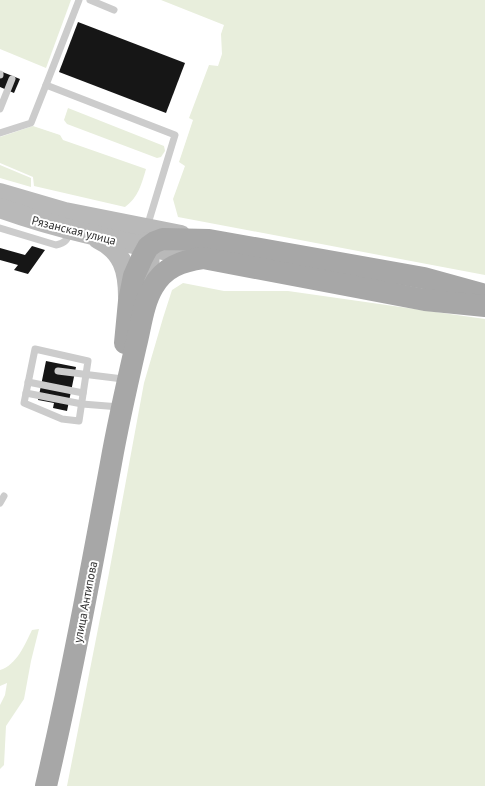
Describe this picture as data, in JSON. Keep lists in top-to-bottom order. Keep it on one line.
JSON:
{"streets":{"main road":["Рязанская улица","улица Антипова"]},"crossings":[["Рязанская улица","улица Антипова"]]}
